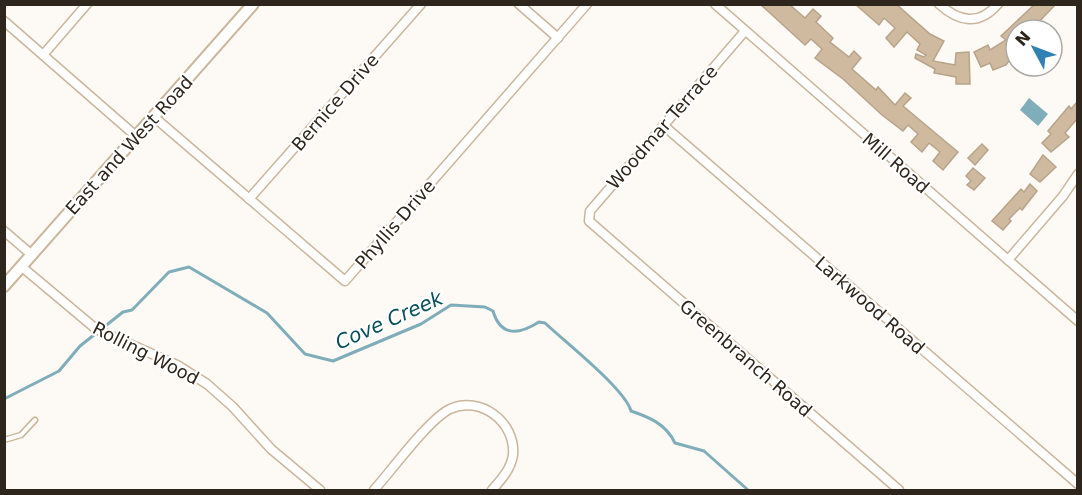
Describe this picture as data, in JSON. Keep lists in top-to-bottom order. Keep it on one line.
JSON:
{"streets":{"street":["Bernice Drive","Woodmar Terrace","East and West Road","Mill Road","Phyllis Drive","Larkwood Road","Rolling Wood","Greenbranch Road"]},"crossings":[["Bernice Drive","Phyllis Drive"],["Woodmar Terrace","Mill Road"],["Woodmar Terrace","Larkwood Road"],["Woodmar Terrace","Greenbranch Road"],["East and West Road","Phyllis Drive"],["East and West Road","Rolling Wood"]],"water":["Cove Creek"],"north":"top left"}
